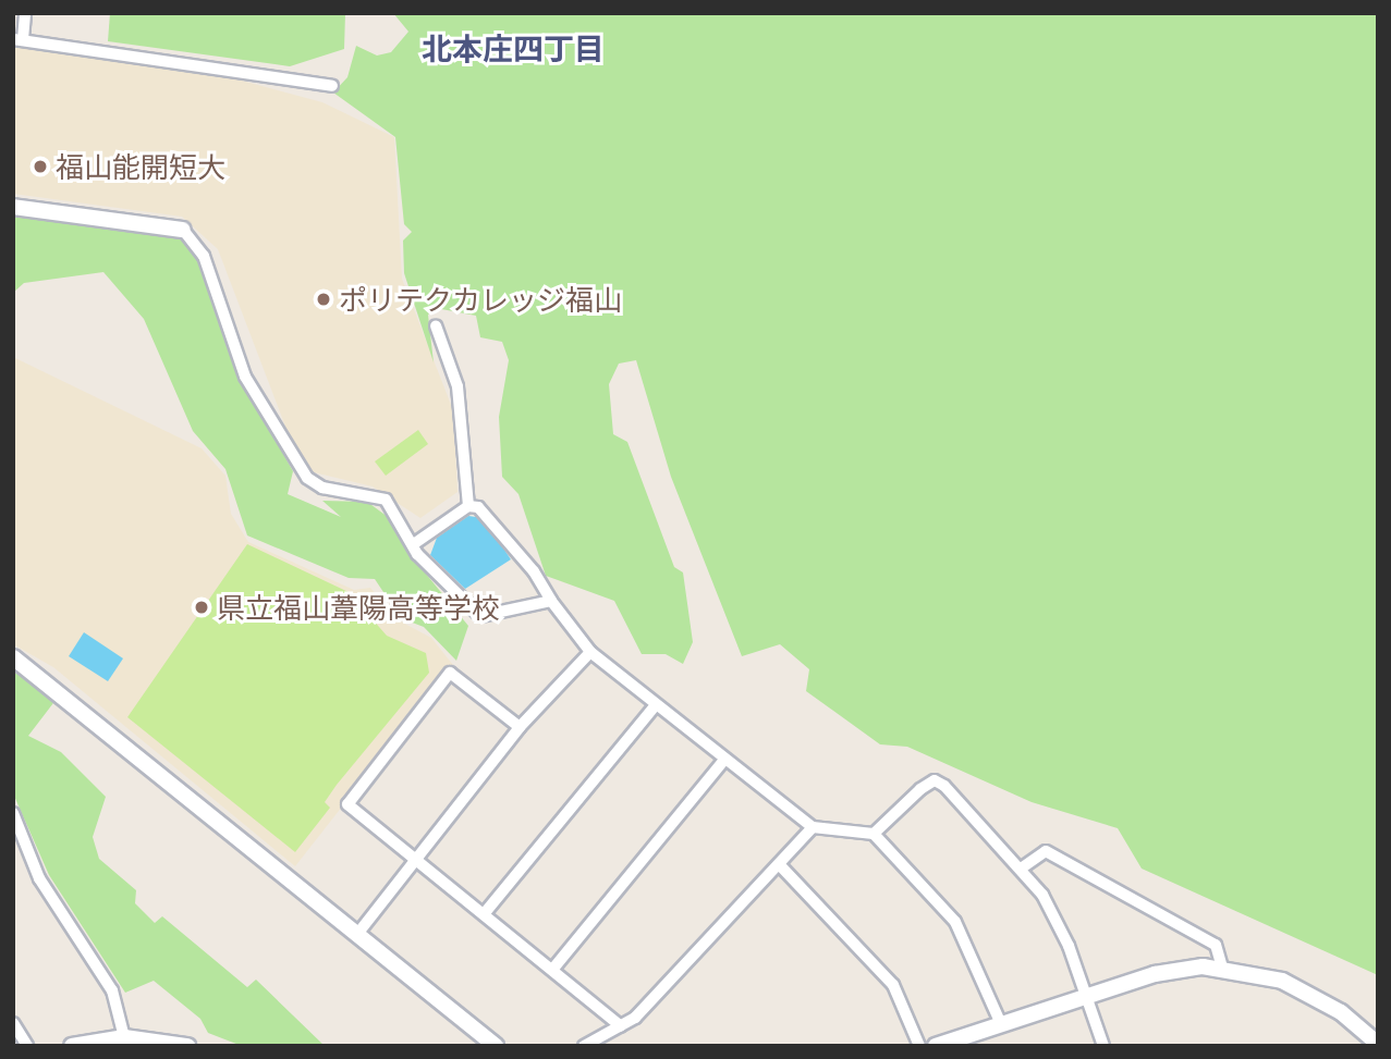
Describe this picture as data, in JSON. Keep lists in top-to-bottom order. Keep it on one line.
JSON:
{"districts":["北本庄四丁目"],"places":["福山能開短大","ポリテクカレッジ福山","県立福山葦陽高等学校"]}
